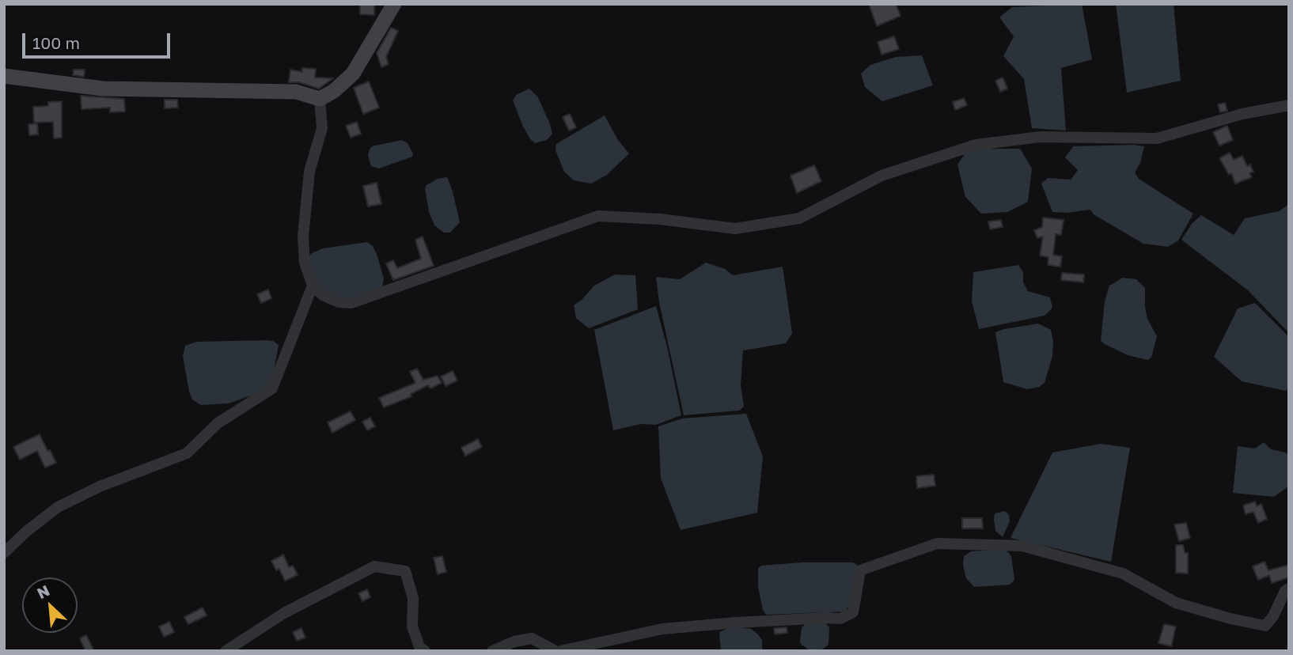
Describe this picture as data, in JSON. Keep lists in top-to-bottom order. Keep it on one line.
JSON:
{"scale_bar":"100 m","north":"top left"}
